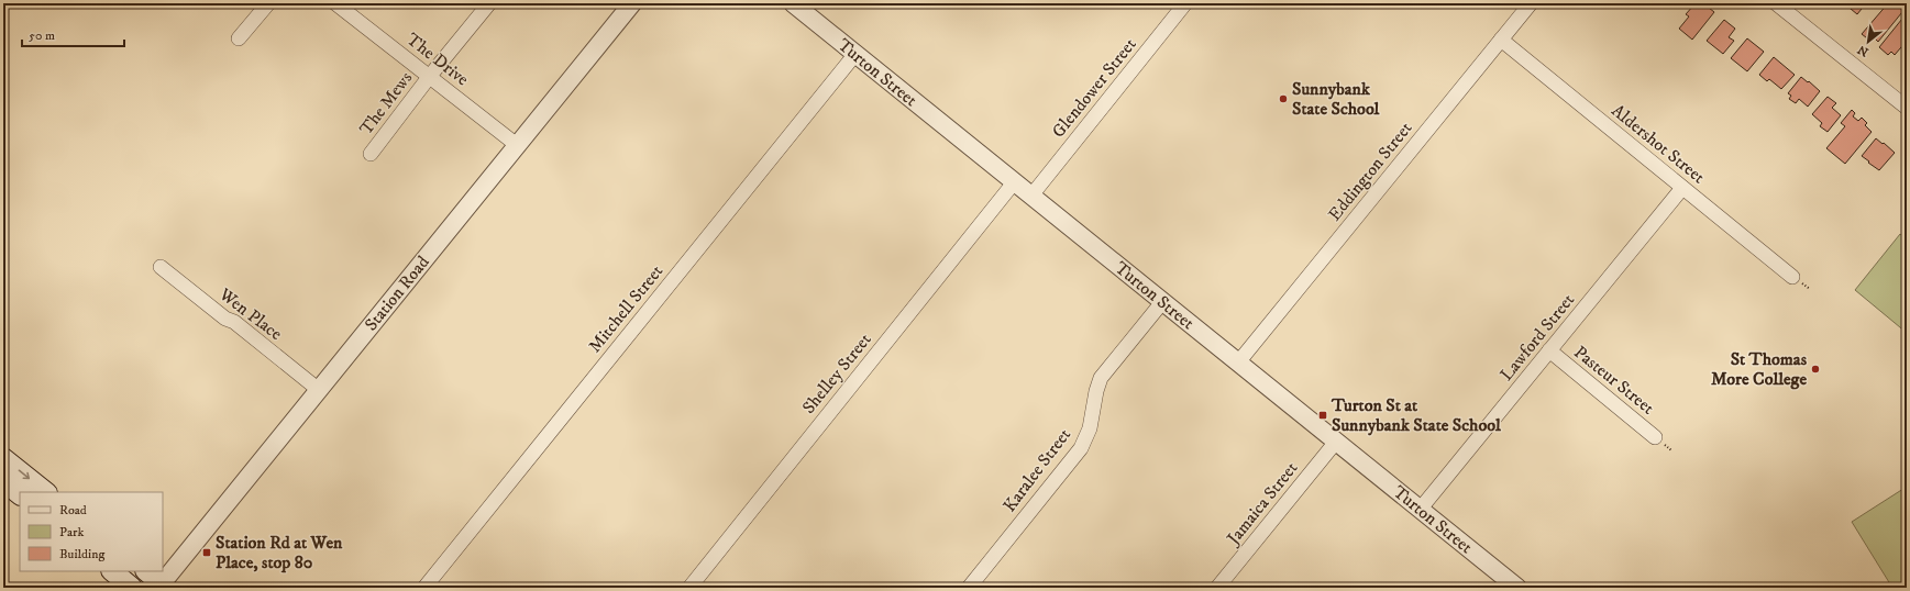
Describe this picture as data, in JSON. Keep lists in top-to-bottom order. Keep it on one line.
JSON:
{"streets":{"street":["The Drive","Turton Street","Glendower Street","The Mews","Aldershot Street","Eddington Street","Station Road","Mitchell Street","Wen Place","Lawford Street","Shelley Street","Pasteur Street","Karalee Street","Jamaica Street"]},"crossings":[["The Drive","The Mews"],["The Drive","Station Road"],["Turton Street","Glendower Street"],["Turton Street","Eddington Street"],["Turton Street","Mitchell Street"],["Turton Street","Lawford Street"],["Turton Street","Shelley Street"],["Turton Street","Karalee Street"],["Turton Street","Jamaica Street"],["Aldershot Street","Eddington Street"],["Aldershot Street","Lawford Street"],["Station Road","Wen Place"],["Lawford Street","Pasteur Street"]],"places":{"other":["Sunnybank State School","St Thomas More College"],"transit":["Turton St at Sunnybank State School","Station Rd at Wen Place, stop 80"]},"legend":["Road","Park","Building"],"scale_bar":"50 m","north":"bottom left"}
